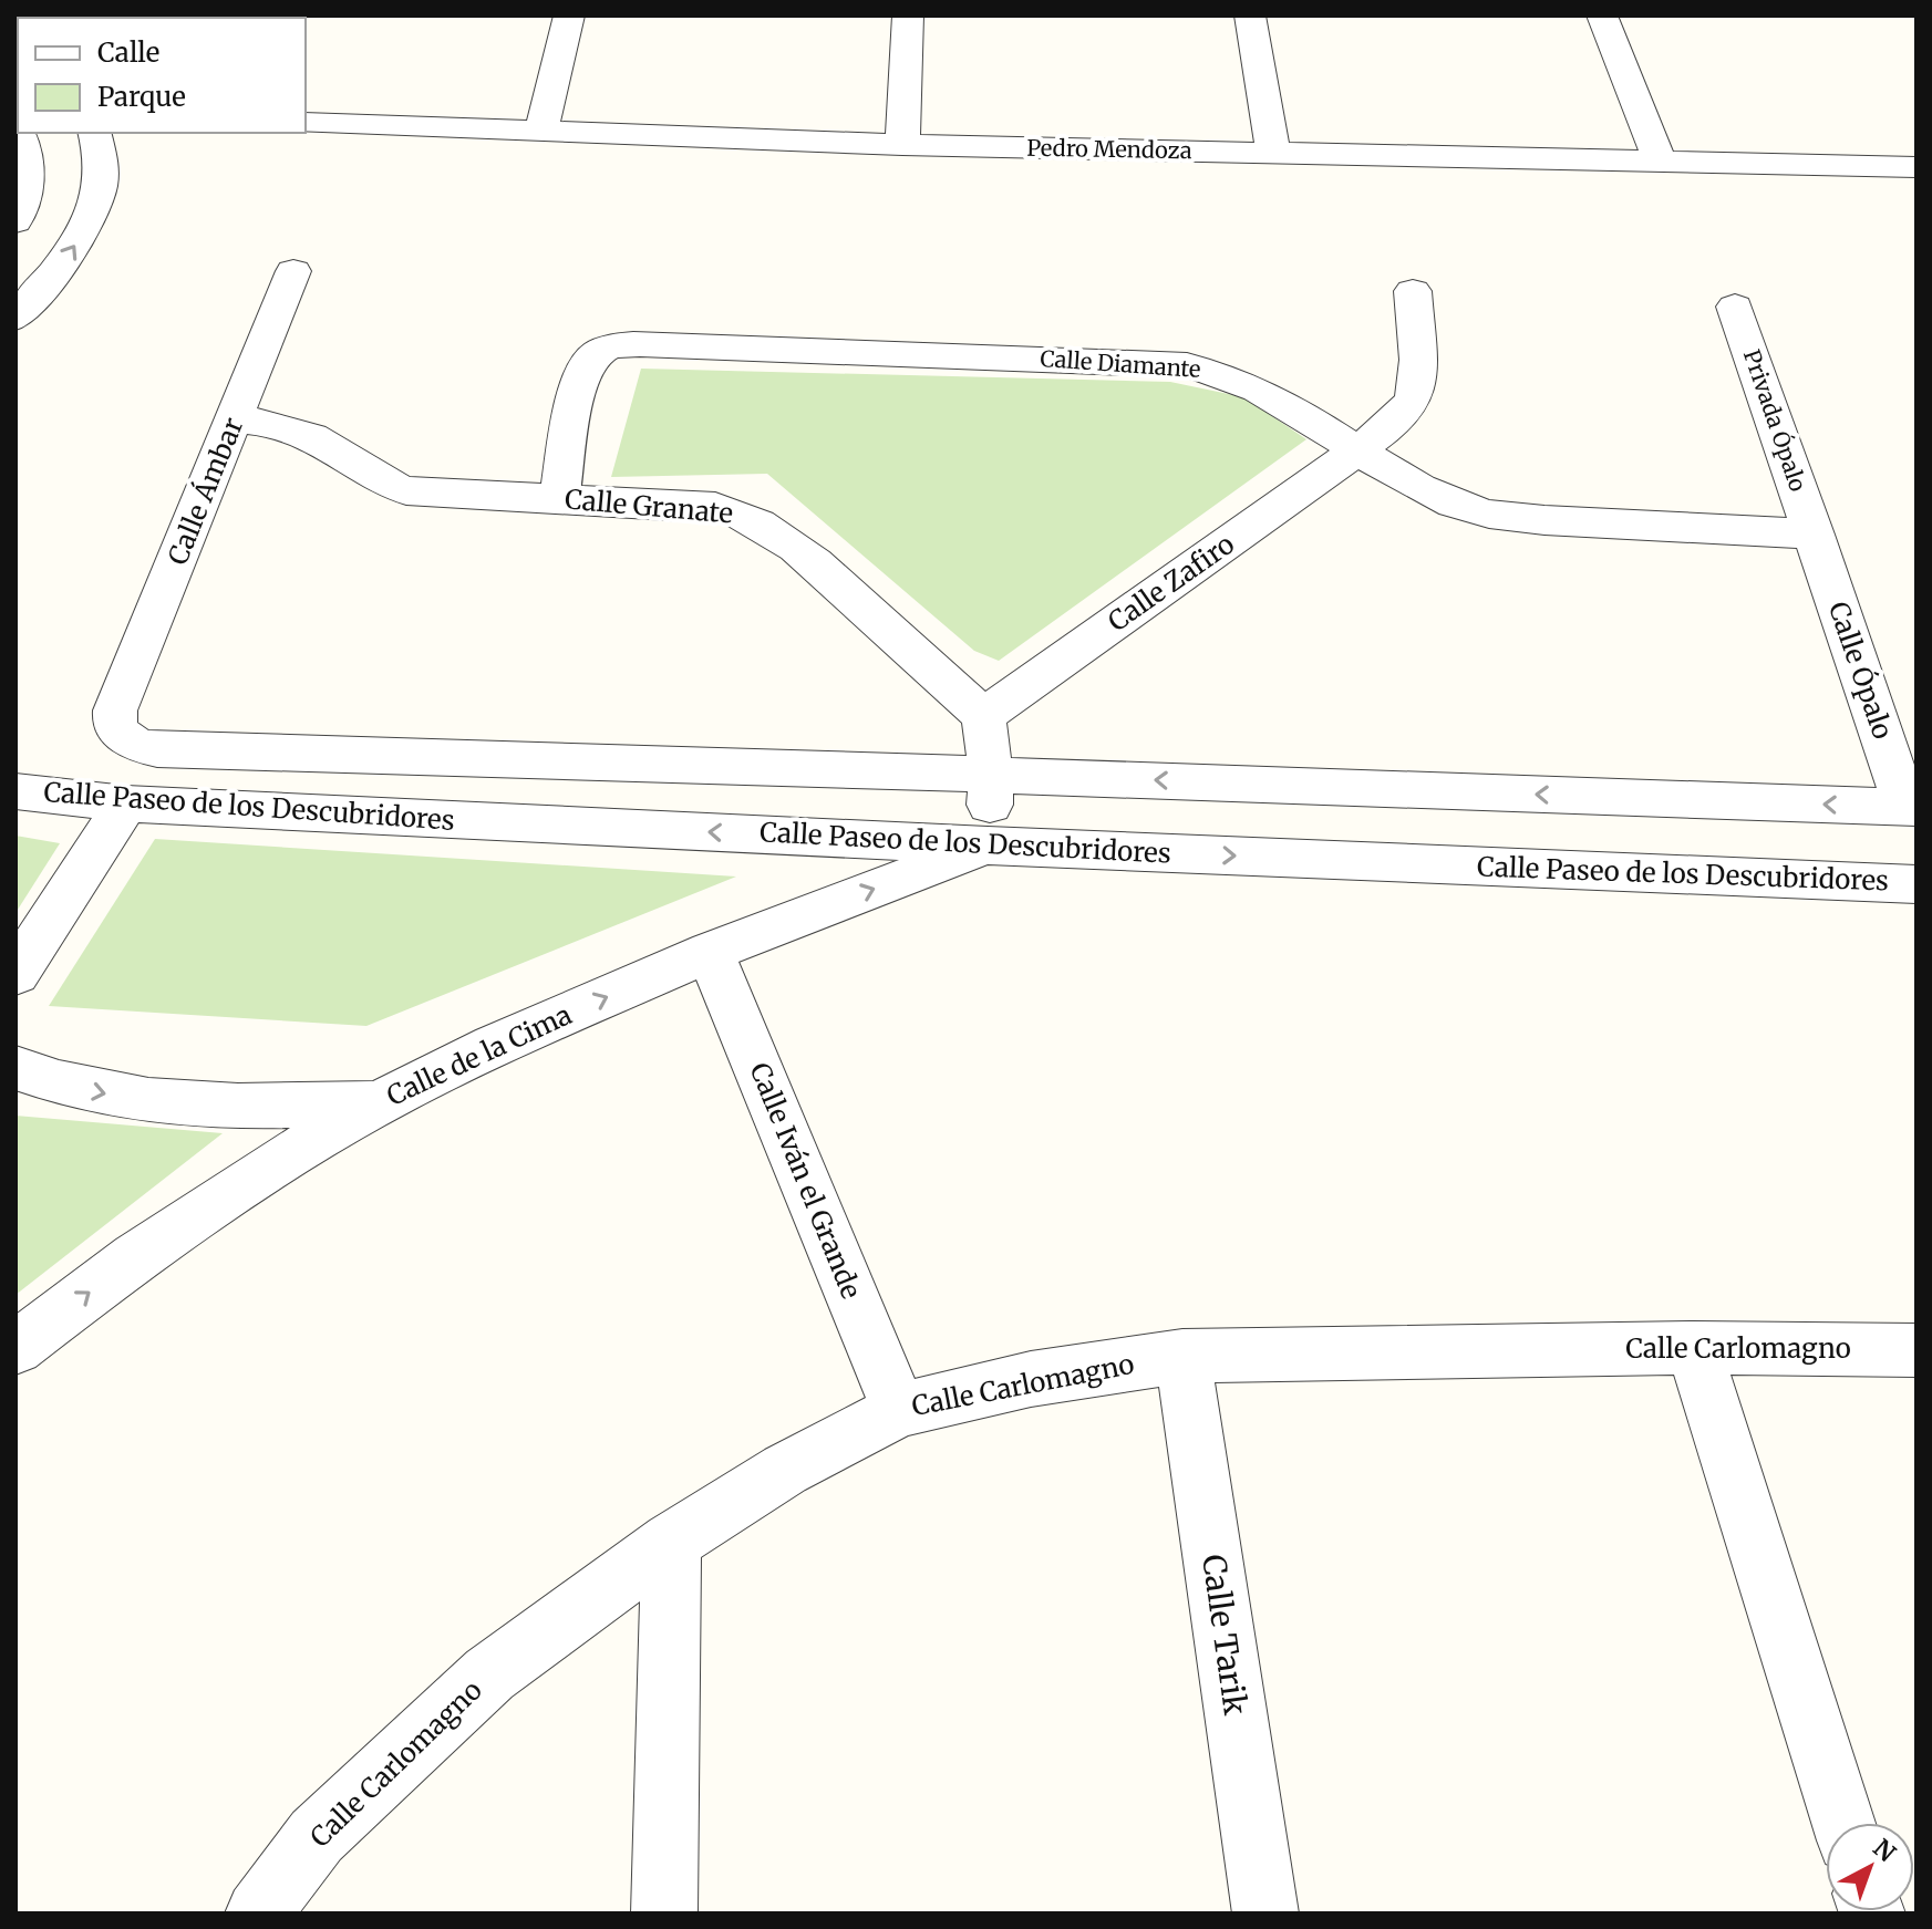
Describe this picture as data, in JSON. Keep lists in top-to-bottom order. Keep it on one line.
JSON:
{"streets":{"street":["Pedro Mendoza","Calle Diamante","Privada Ópalo","Calle Ámbar","Calle Granate","Calle Zafiro","Calle Ópalo","Calle Paseo de los Descubridores","Calle de la Cima","Calle Iván el Grande","Calle Carlomagno","Calle Tarik"]},"crossings":[["Calle Diamante","Privada Ópalo"],["Calle Diamante","Calle Granate"],["Calle Diamante","Calle Zafiro"],["Calle Diamante","Calle Ópalo"],["Privada Ópalo","Calle Ópalo"],["Calle Ámbar","Calle Granate"],["Calle Ámbar","Calle Paseo de los Descubridores"],["Calle Granate","Calle Zafiro"],["Calle Ópalo","Calle Paseo de los Descubridores"],["Calle Paseo de los Descubridores","Calle de la Cima"],["Calle de la Cima","Calle Iván el Grande"],["Calle Iván el Grande","Calle Carlomagno"],["Calle Carlomagno","Calle Tarik"]],"one_way":["Calle de la Cima"],"legend":["Calle","Parque"],"north":"top right"}
